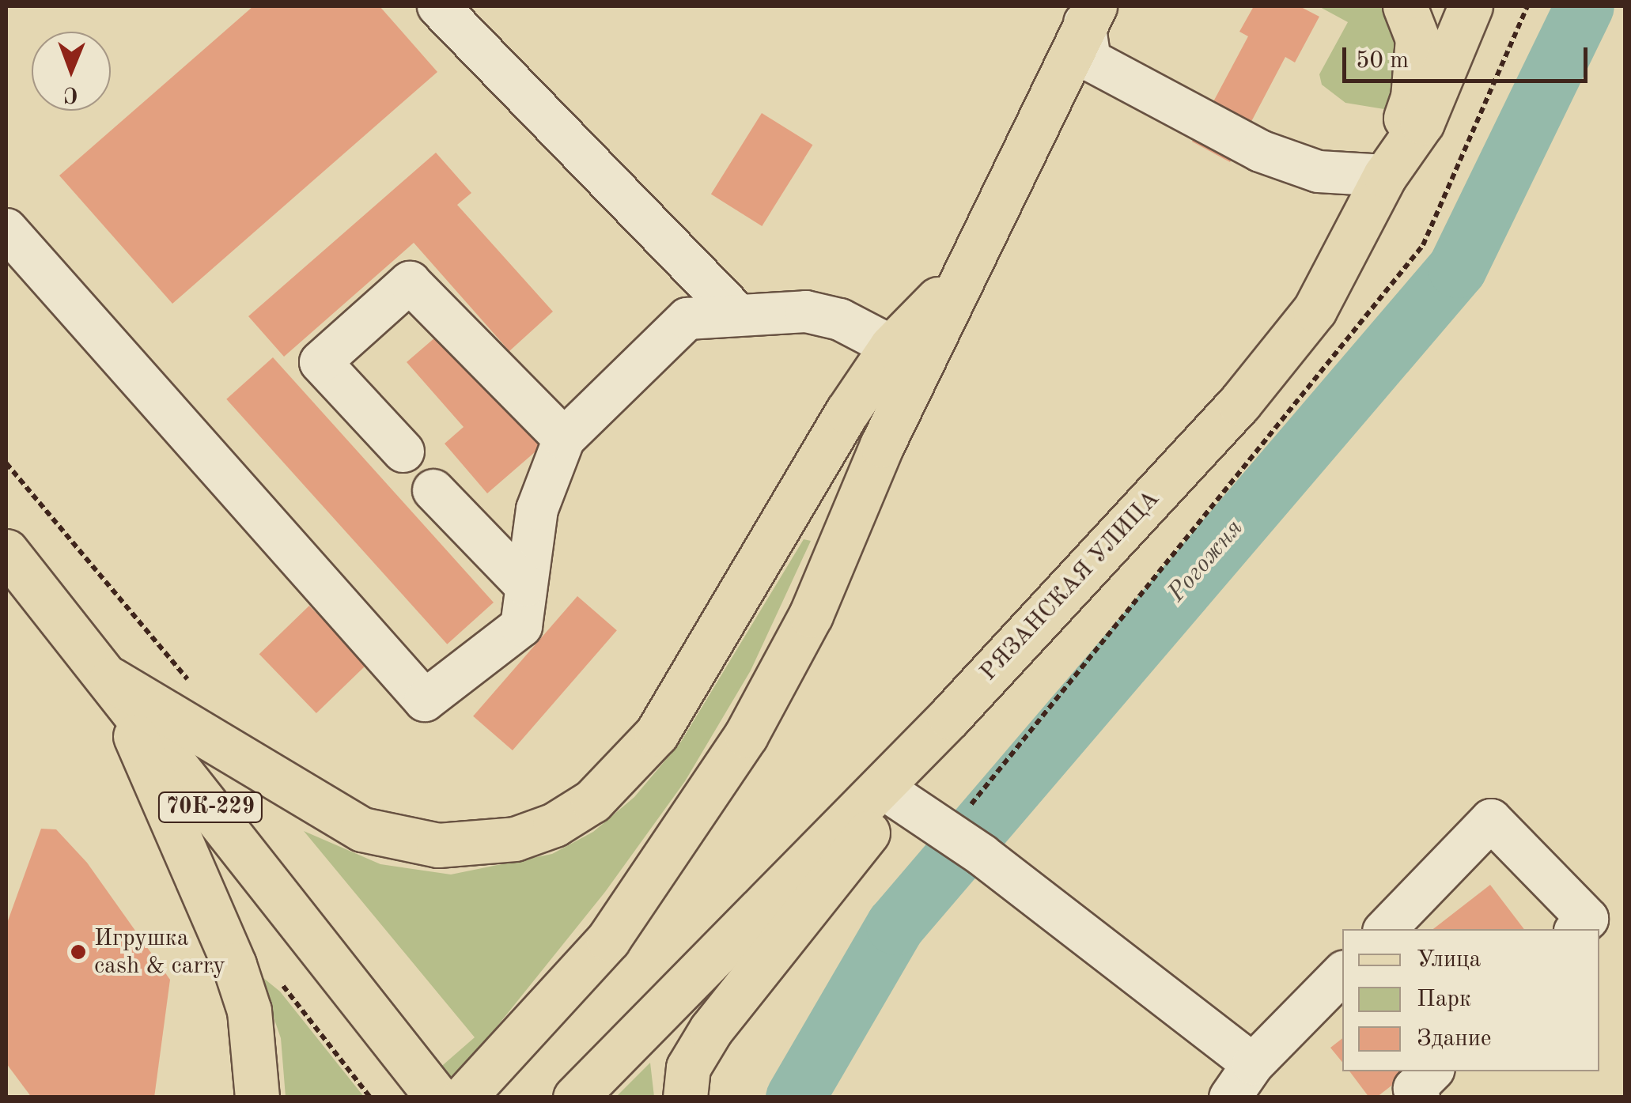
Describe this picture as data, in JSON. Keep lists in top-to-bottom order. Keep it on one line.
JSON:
{"streets":{"main road":["РЯЗАНСКАЯ УЛИЦА","70К-229"]},"water":["Рогожня"],"places":["Игрушка cash & carry"],"legend":["Улица","Парк","Здание"],"scale_bar":"50 m","north":"bottom"}
